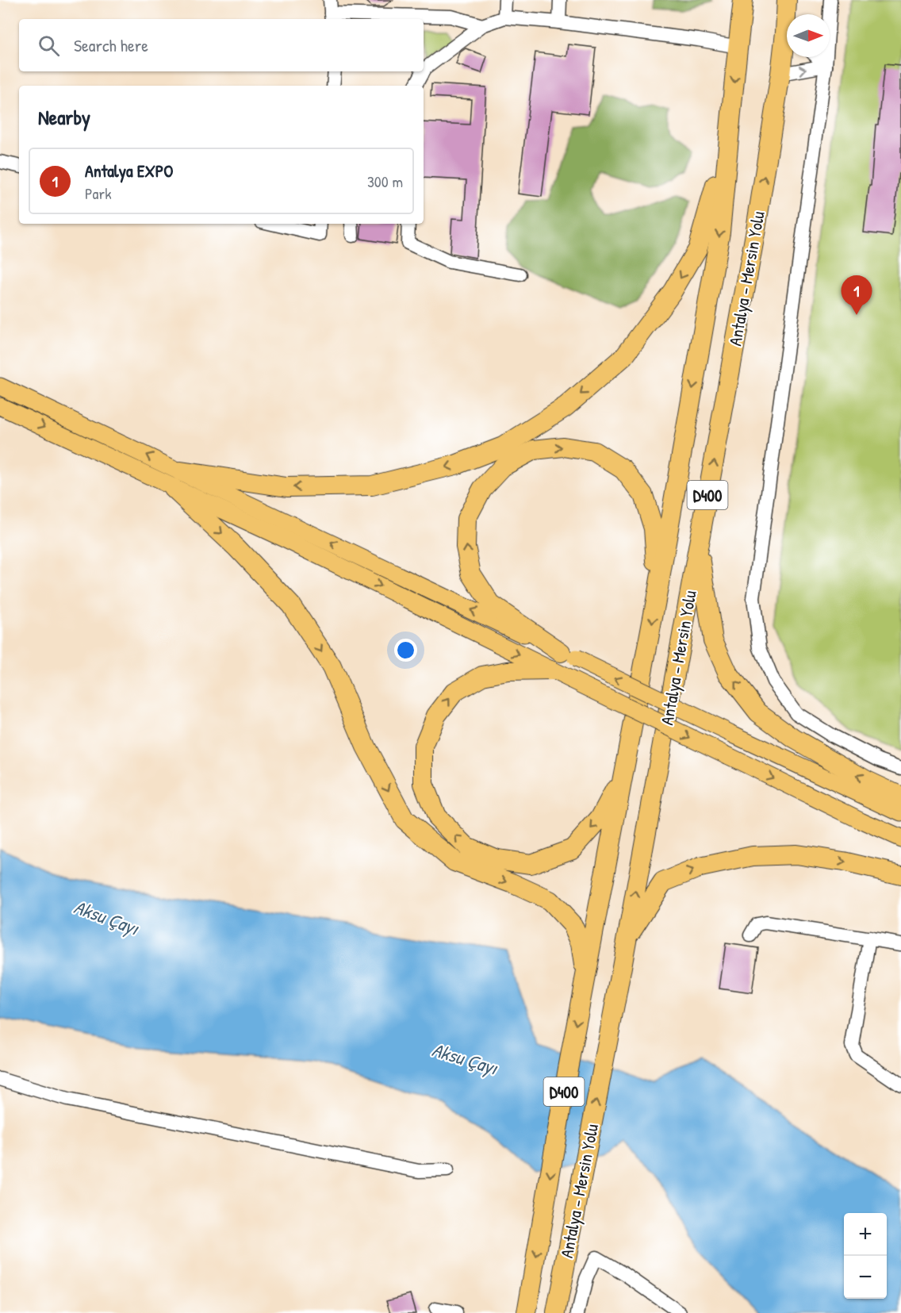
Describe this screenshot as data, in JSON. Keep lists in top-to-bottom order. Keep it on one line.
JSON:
{"streets":{"highway":["Antalya - Mersin Yolu","D400"]},"water":["Aksu Çayı"],"north":"right","page":{"search":"Search here","heading":"Nearby","list":[{"mark":"1","name":"Antalya EXPO","note":"Park","value":"300 m"}],"pins":"1","map_buttons":["+","−"]}}
